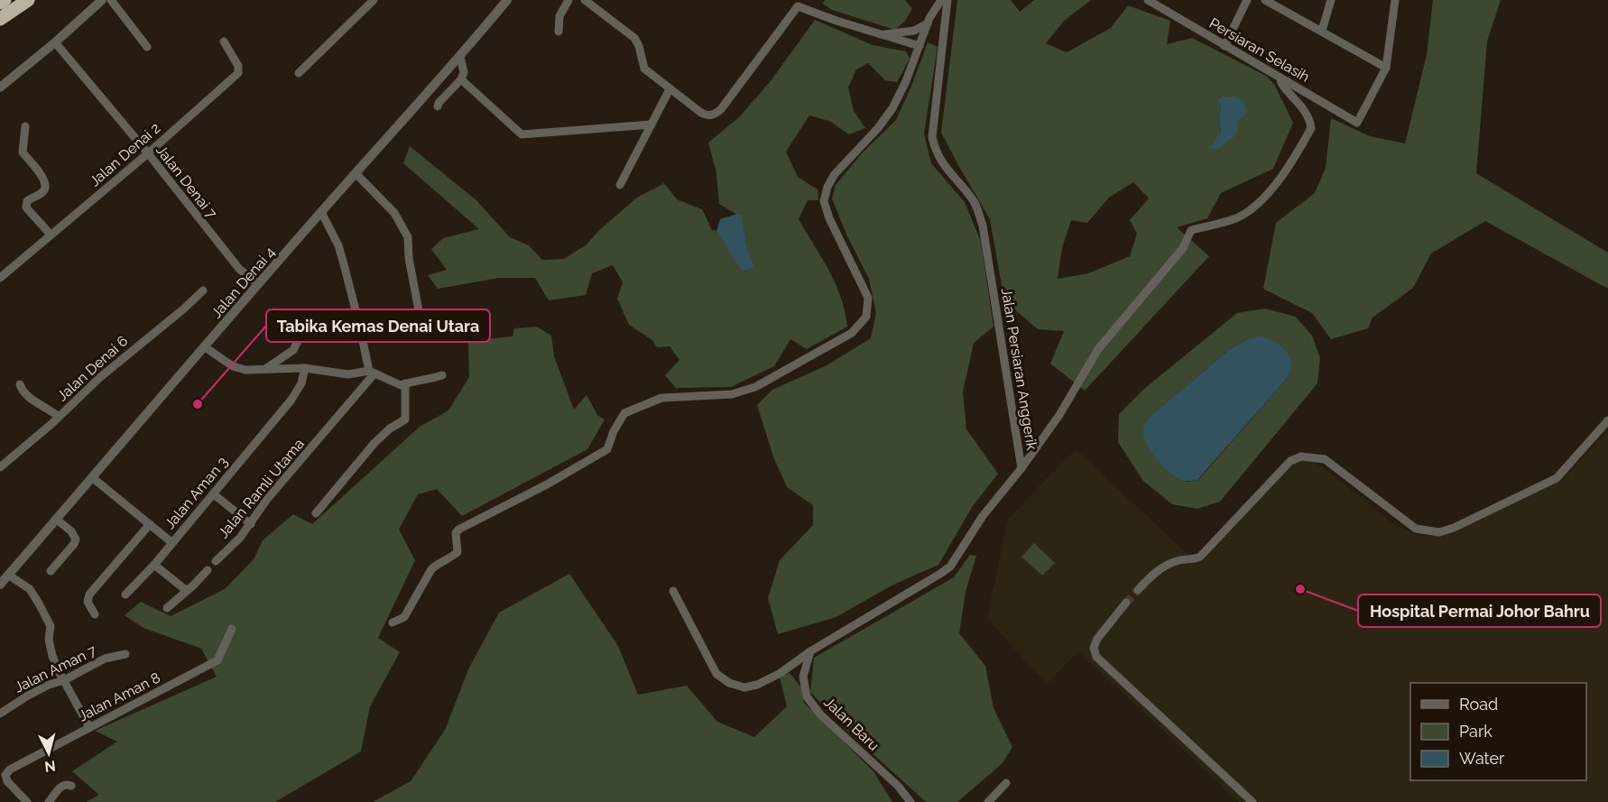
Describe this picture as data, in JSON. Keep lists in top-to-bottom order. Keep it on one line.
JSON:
{"streets":{"street":["Persiaran Selasih","Jalan Denai 2","Jalan Denai 7","Jalan Denai 4","Jalan Denai 6","Jalan Persiaran Anggerik","Jalan Ramli Utama","Jalan Aman 3","Jalan Aman 7","Jalan Aman 8","Jalan Baru"]},"crossings":[["Jalan Denai 2","Jalan Denai 7"],["Jalan Denai 7","Jalan Denai 4"],["Jalan Persiaran Anggerik","Jalan Baru"]],"places":["Tabika Kemas Denai Utara","Hospital Permai Johor Bahru"],"legend":["Road","Park","Water"],"north":"bottom"}
